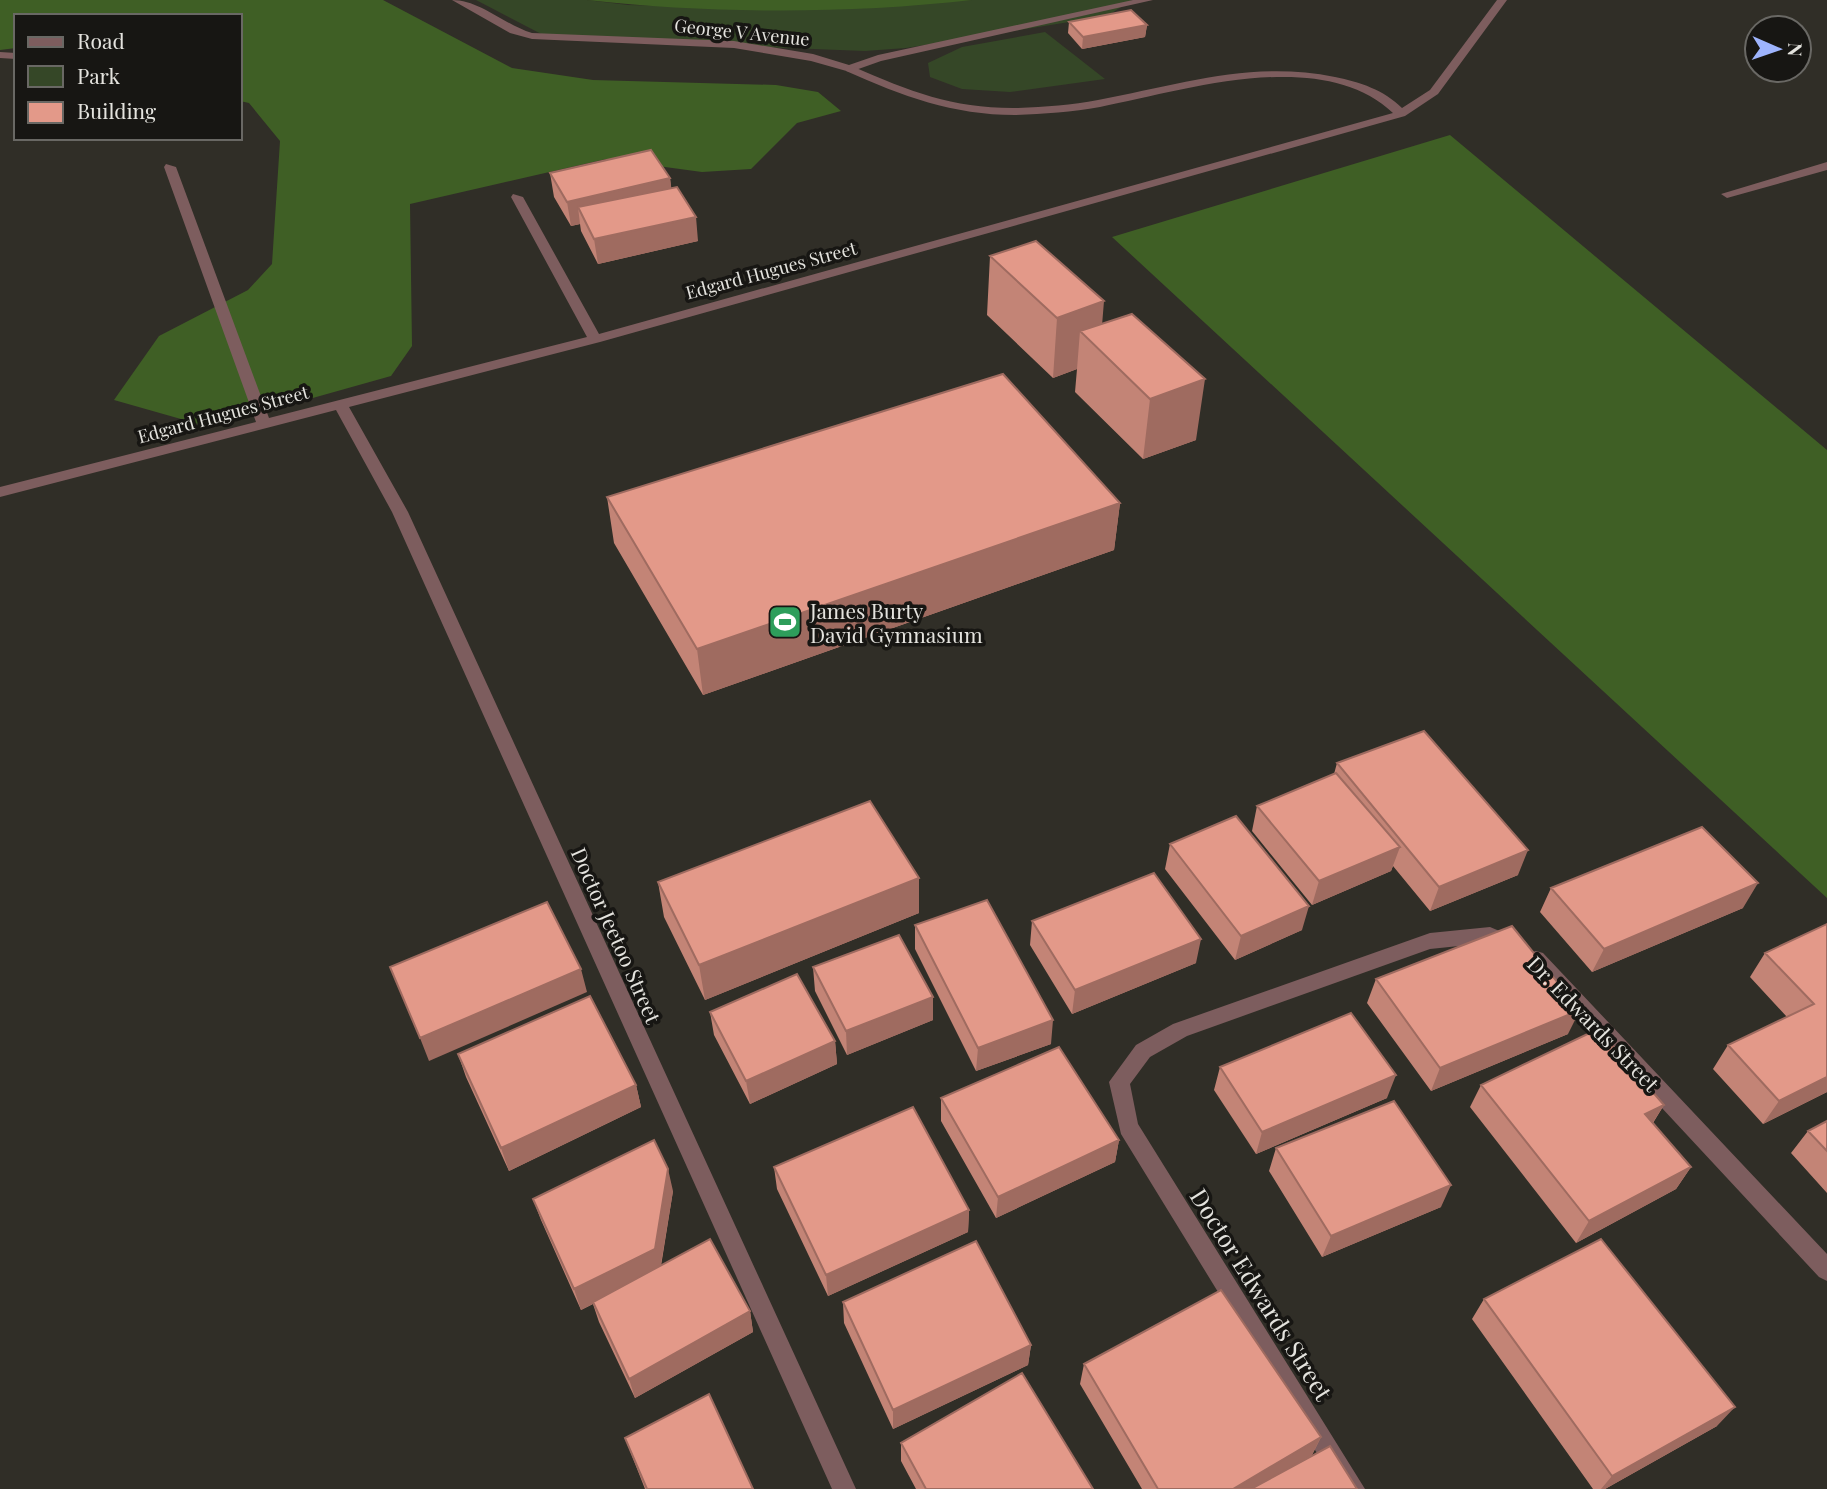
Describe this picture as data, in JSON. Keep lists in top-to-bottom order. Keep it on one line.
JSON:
{"streets":{"street":["George V Avenue","Edgard Hugues Street","Doctor Jeetoo Street","Dr. Edwards Street","Doctor Edwards Street"]},"crossings":[["George V Avenue","Edgard Hugues Street"],["Edgard Hugues Street","Doctor Jeetoo Street"],["Dr. Edwards Street","Doctor Edwards Street"]],"places":{"sports":["James Burty David Gymnasium"]},"legend":["Road","Park","Building"],"north":"right"}
